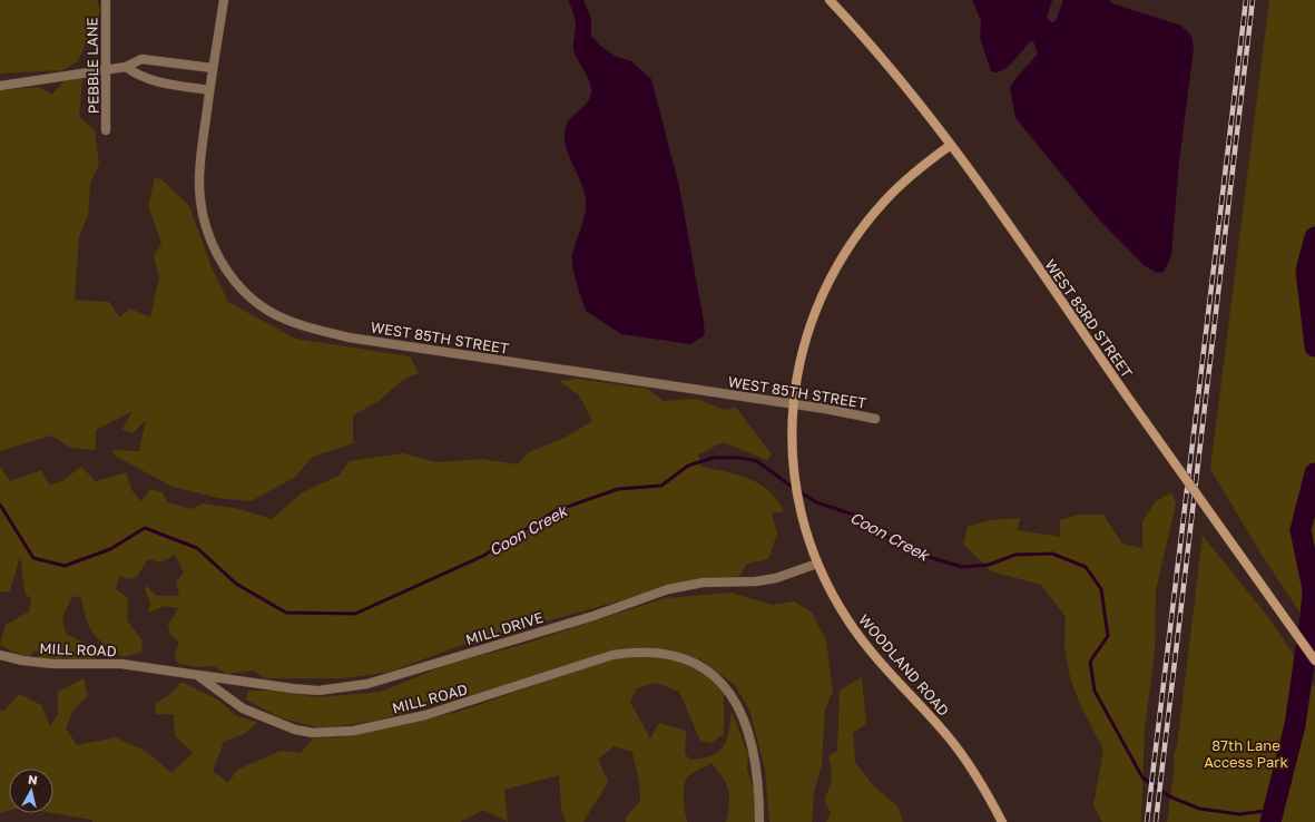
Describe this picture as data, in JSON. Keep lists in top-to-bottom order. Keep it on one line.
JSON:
{"streets":{"main road":["WEST 83RD STREET","WOODLAND ROAD"],"street":["PEBBLE LANE","WEST 85TH STREET","MILL DRIVE","MILL ROAD"]},"crossings":[["WEST 83RD STREET","WOODLAND ROAD"],["WEST 85TH STREET","WOODLAND ROAD"],["MILL DRIVE","MILL ROAD"],["MILL DRIVE","WOODLAND ROAD"]],"water":["Coon Creek"],"parks":["87th Lane Access Park"],"north":"top"}
